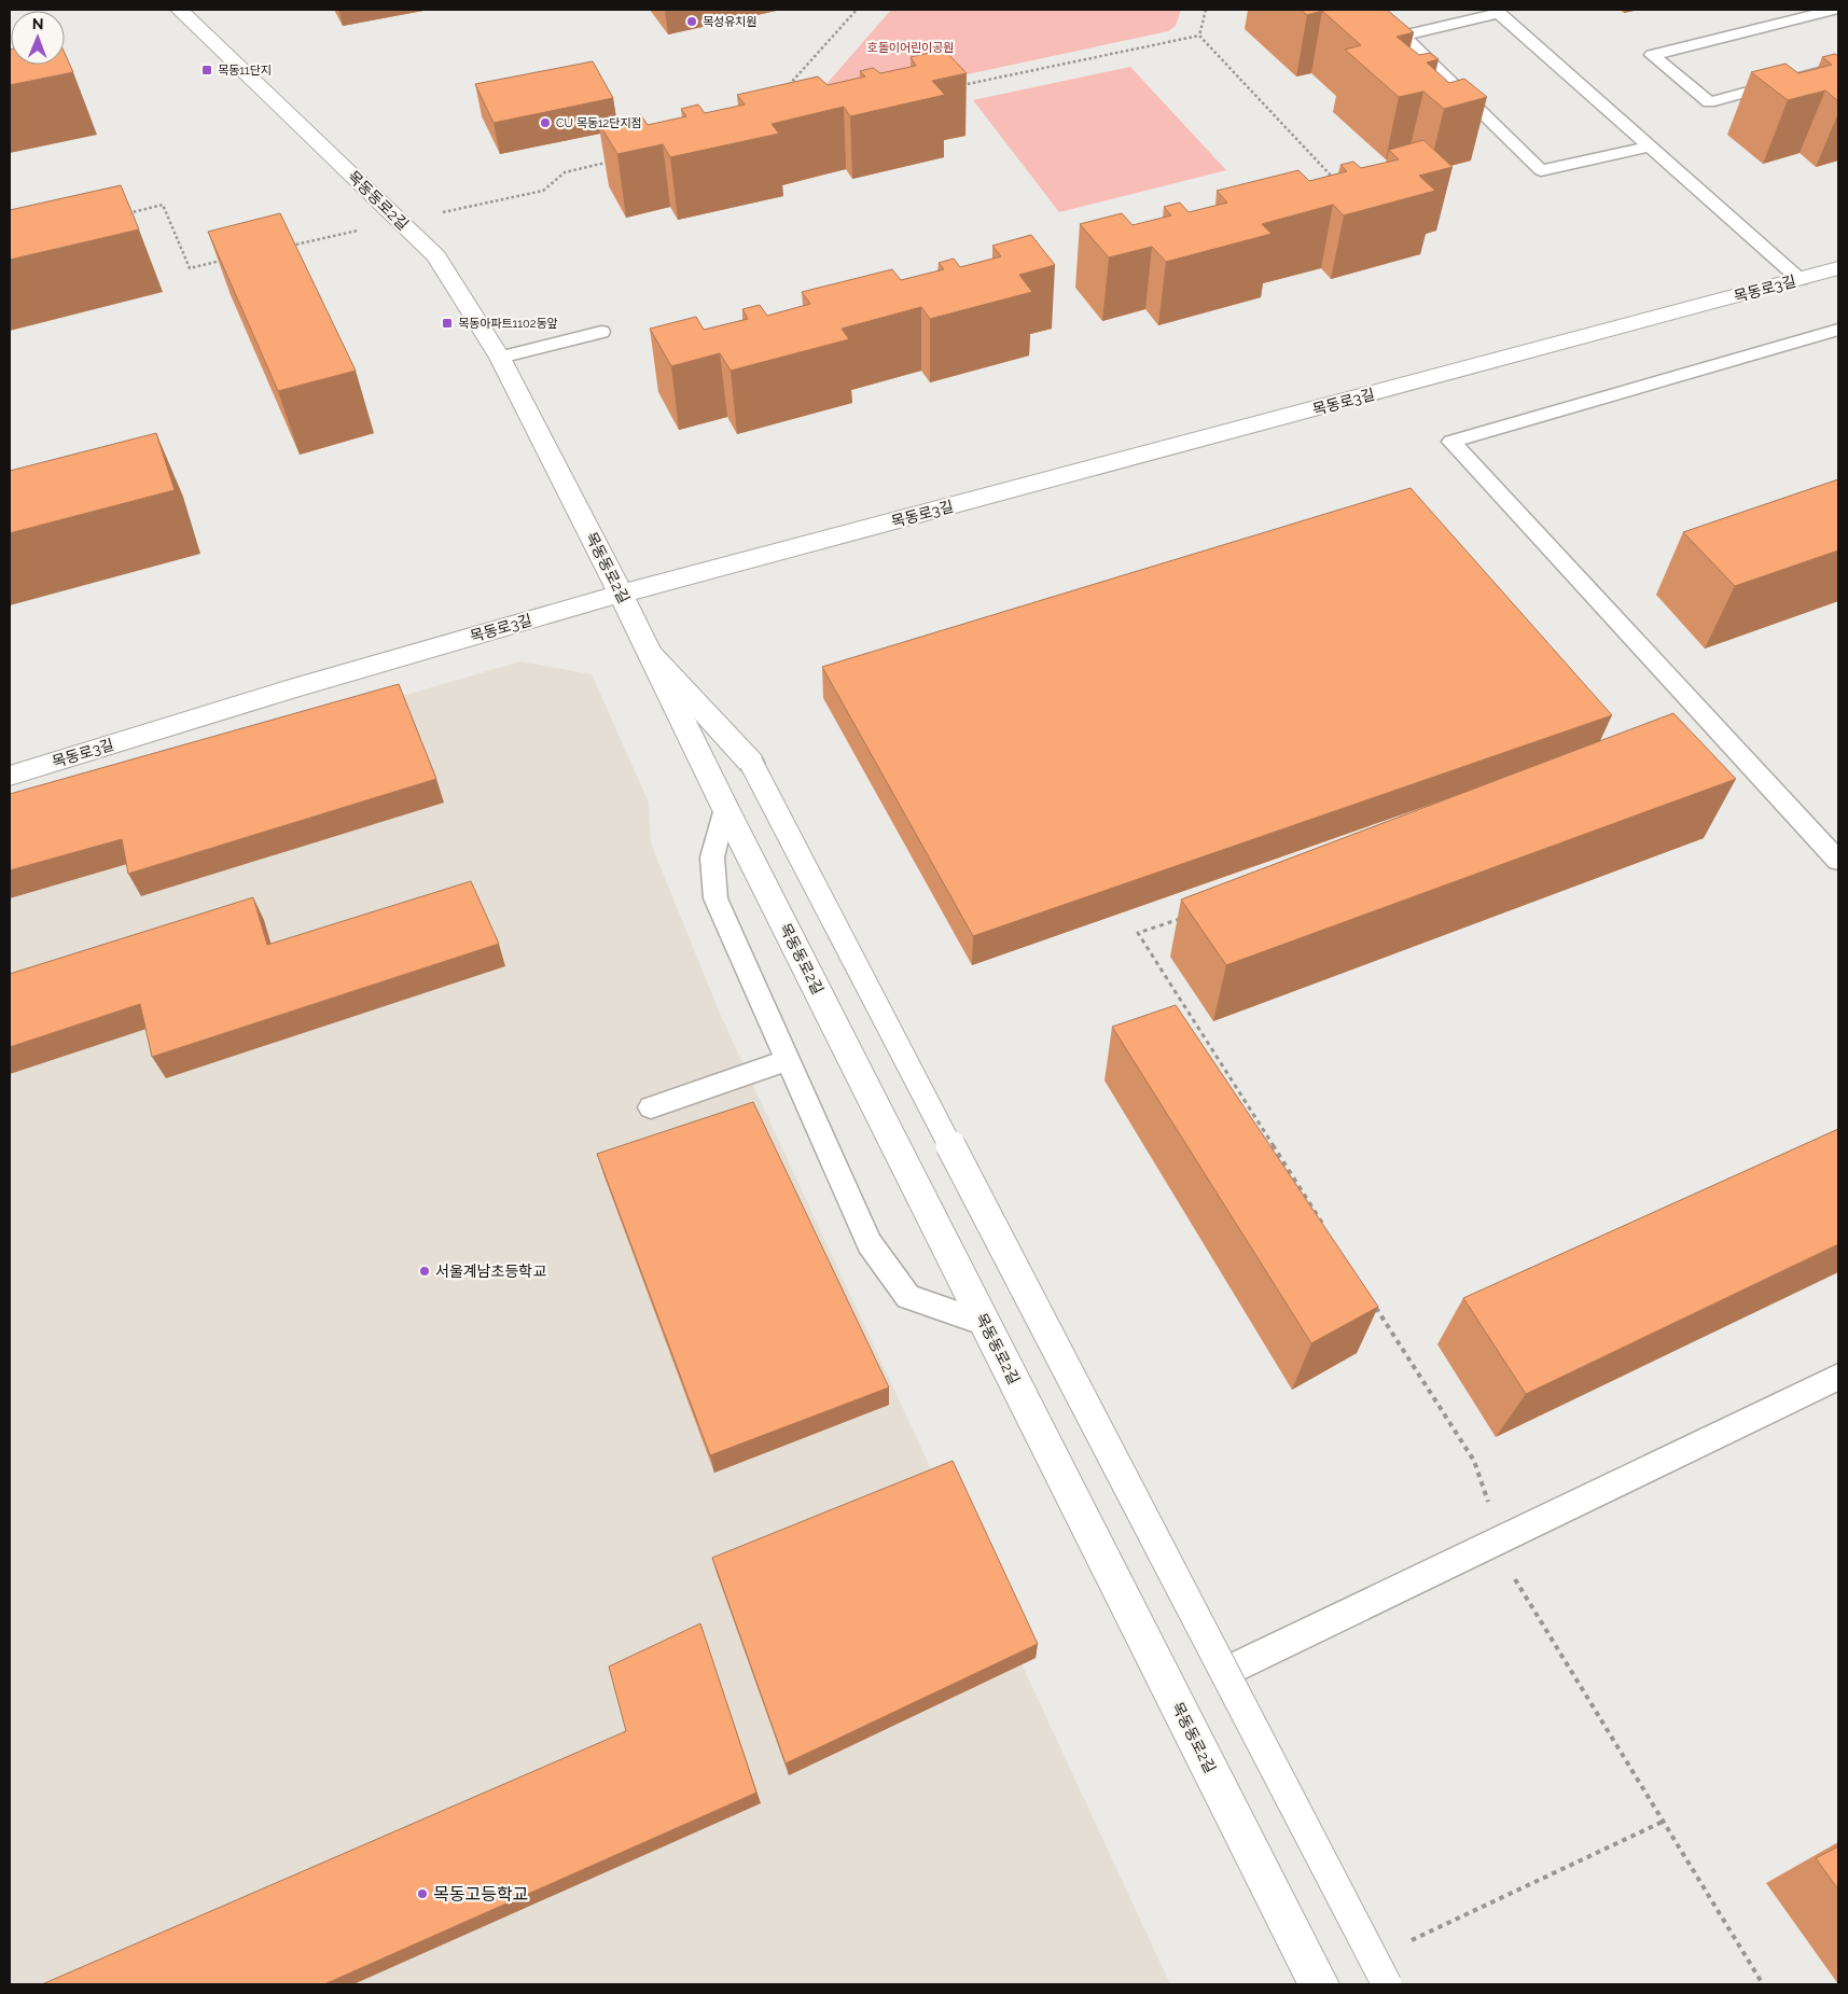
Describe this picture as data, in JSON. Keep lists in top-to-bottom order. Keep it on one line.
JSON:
{"streets":{"street":["목동동로2길","목동로3길"]},"crossings":[["목동동로2길","목동로3길"]],"parks":["호돌이어린이공원"],"places":{"other":["목성유치원","CU 목동12단지점","서울계남초등학교","목동고등학교"],"transit":["목동11단지","목동아파트1102동앞"]},"north":"top"}
